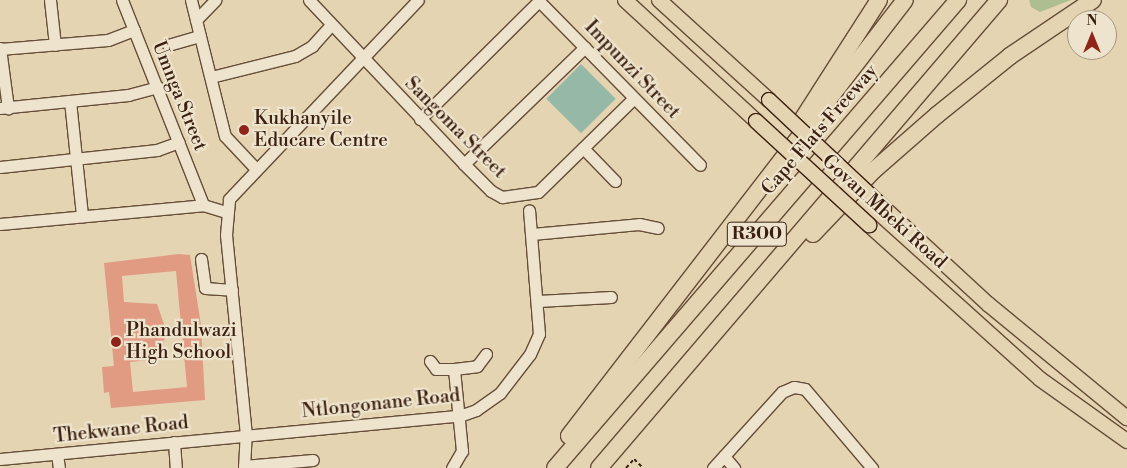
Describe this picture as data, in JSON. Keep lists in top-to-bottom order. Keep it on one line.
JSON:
{"streets":{"highway":["Cape Flats Freeway","R300"],"main road":["Govan Mbeki Road"],"street":["Impunzi Street","Umnga Street","Sangoma Street","Ntlongonane Road","Thekwane Road"]},"crossings":[["Impunzi Street","Sangoma Street"],["Ntlongonane Road","Thekwane Road"]],"places":["Kukhanyile Educare Centre","Phandulwazi High School"],"north":"top"}
